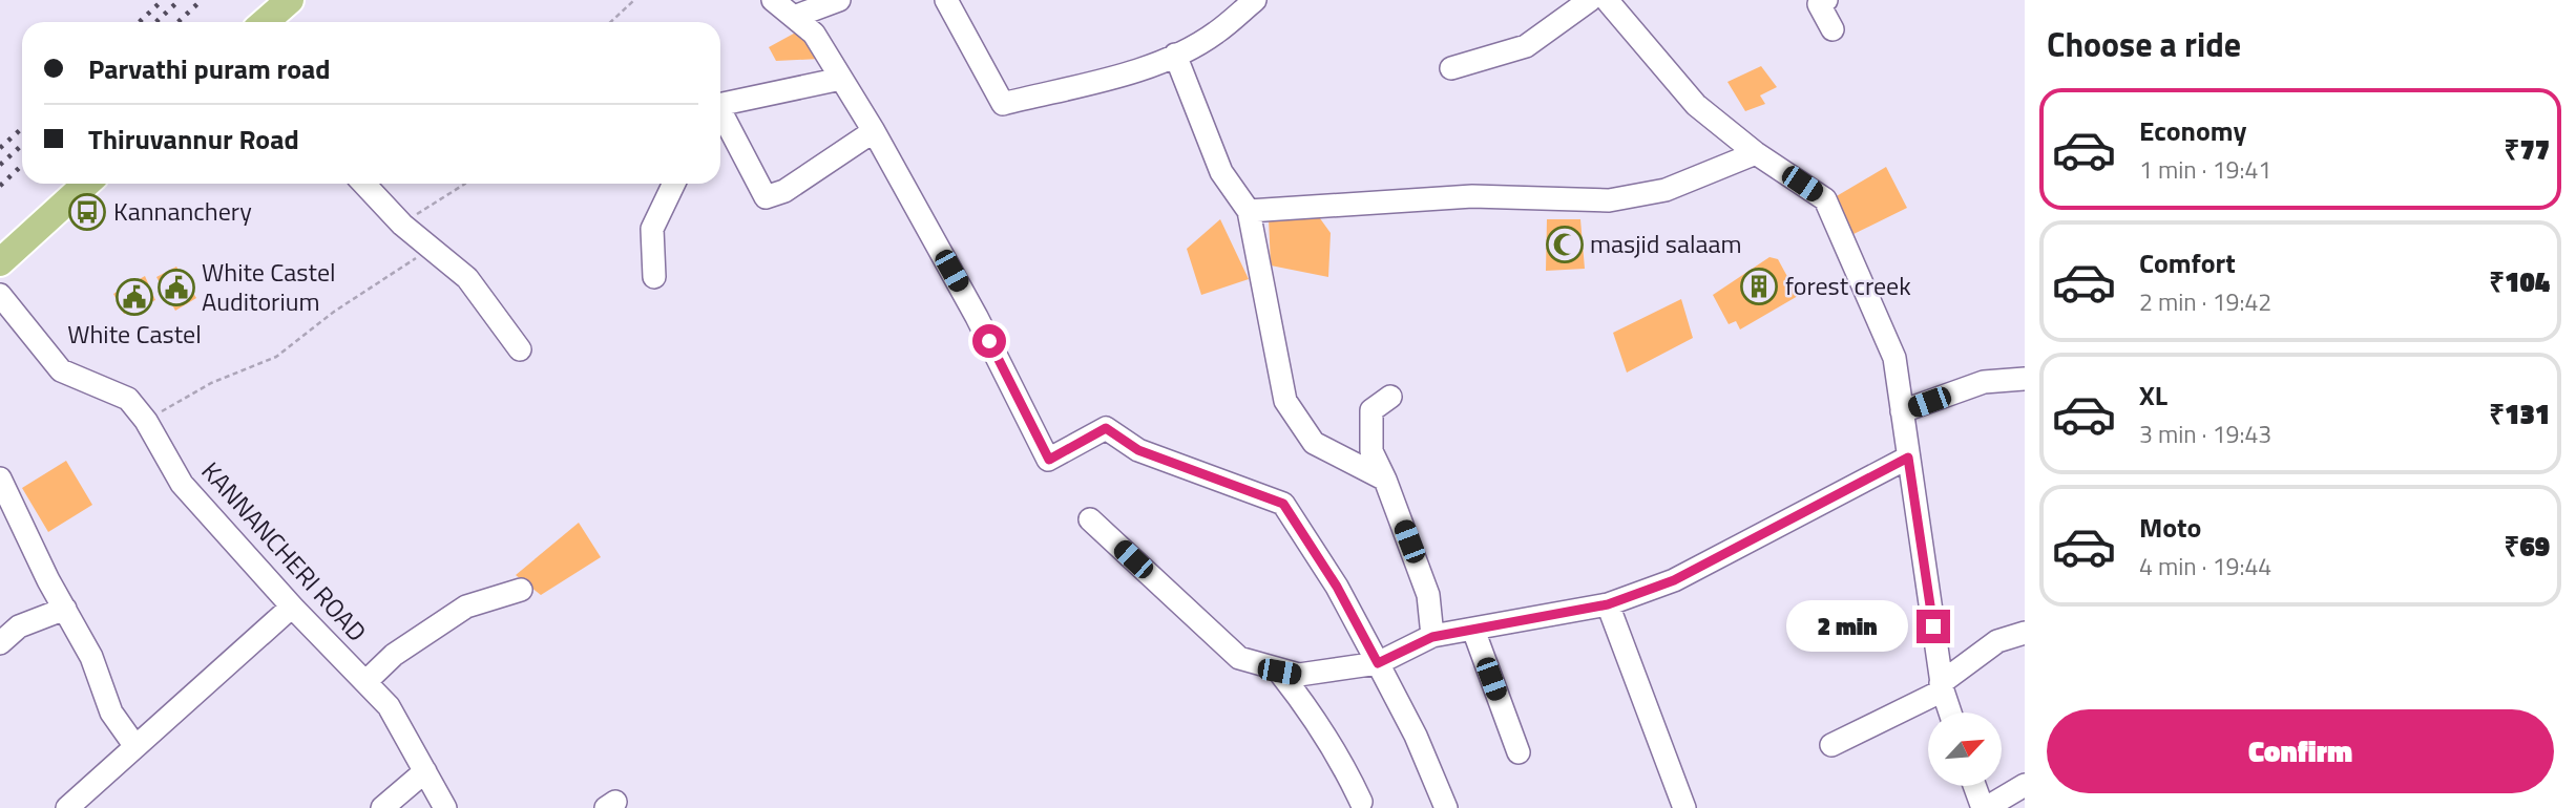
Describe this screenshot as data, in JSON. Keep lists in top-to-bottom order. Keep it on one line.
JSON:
{"streets":{"street":["KANNANCHERI ROAD"]},"places":{"bus stop":["Kannanchery"],"mosque":["masjid salaam"],"building":["forest creek"],"public building":["White Castel Auditorium","White Castel"]},"north":"top right","page":{"heading":"Choose a ride","banner":["Parvathi puram road","Thiruvannur Road"],"list":[{"name":"Economy","note":"1 min · 19:41","value":"₹77"},{"name":"Comfort","note":"2 min · 19:42","value":"₹104"},{"name":"XL","note":"3 min · 19:43","value":"₹131"},{"name":"Moto","note":"4 min · 19:44","value":"₹69"}],"bubble":"2 min","buttons":"Confirm"}}
